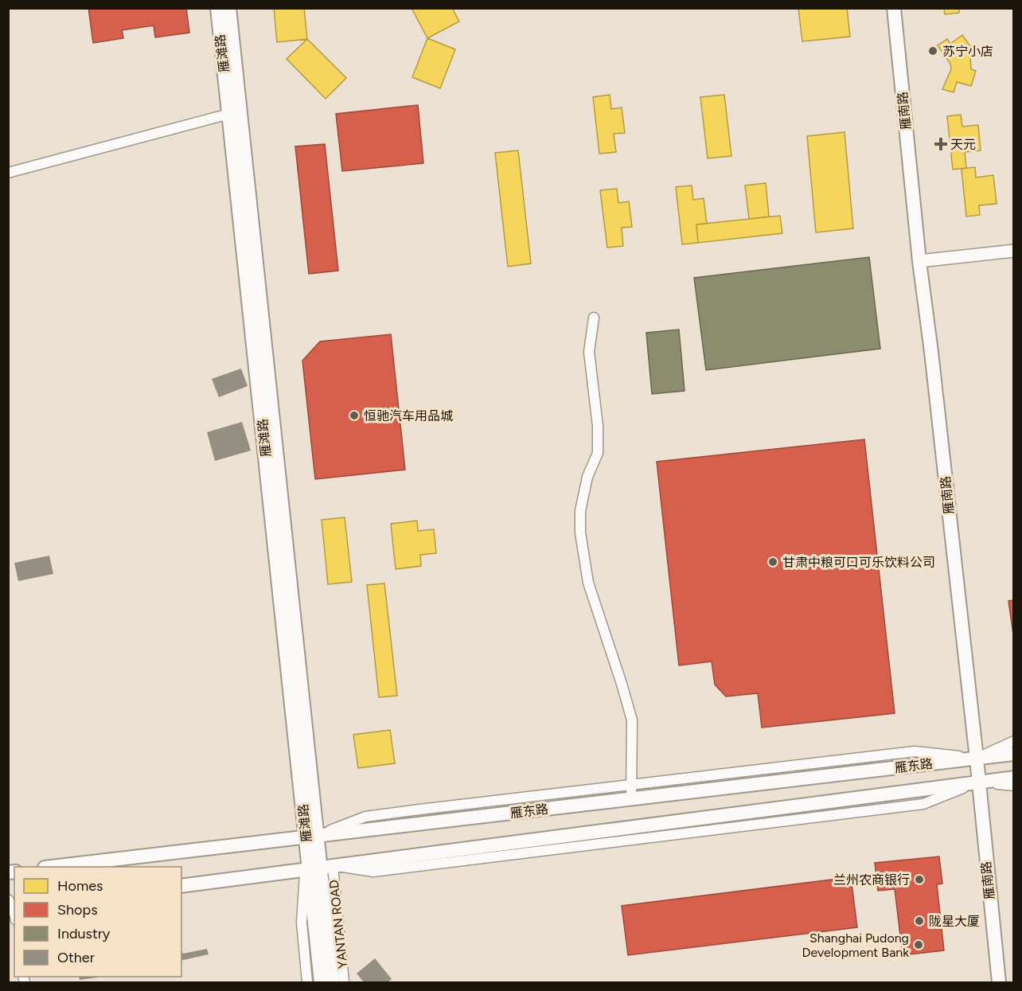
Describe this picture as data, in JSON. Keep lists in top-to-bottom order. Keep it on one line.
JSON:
{"streets":{"main road":["雁滩路","雁南路","雁东路","YANTAN ROAD"]},"crossings":[["雁滩路","雁东路"],["雁滩路","YANTAN ROAD"],["雁南路","雁东路"],["雁东路","YANTAN ROAD"]],"places":{"other":["苏宁小店","恒驰汽车用品城","甘肃中粮可口可乐饮料公司","兰州农商银行","陇星大厦","Shanghai Pudong Development Bank"],"health":["天元"]},"legend":["Homes","Shops","Industry","Other"]}
